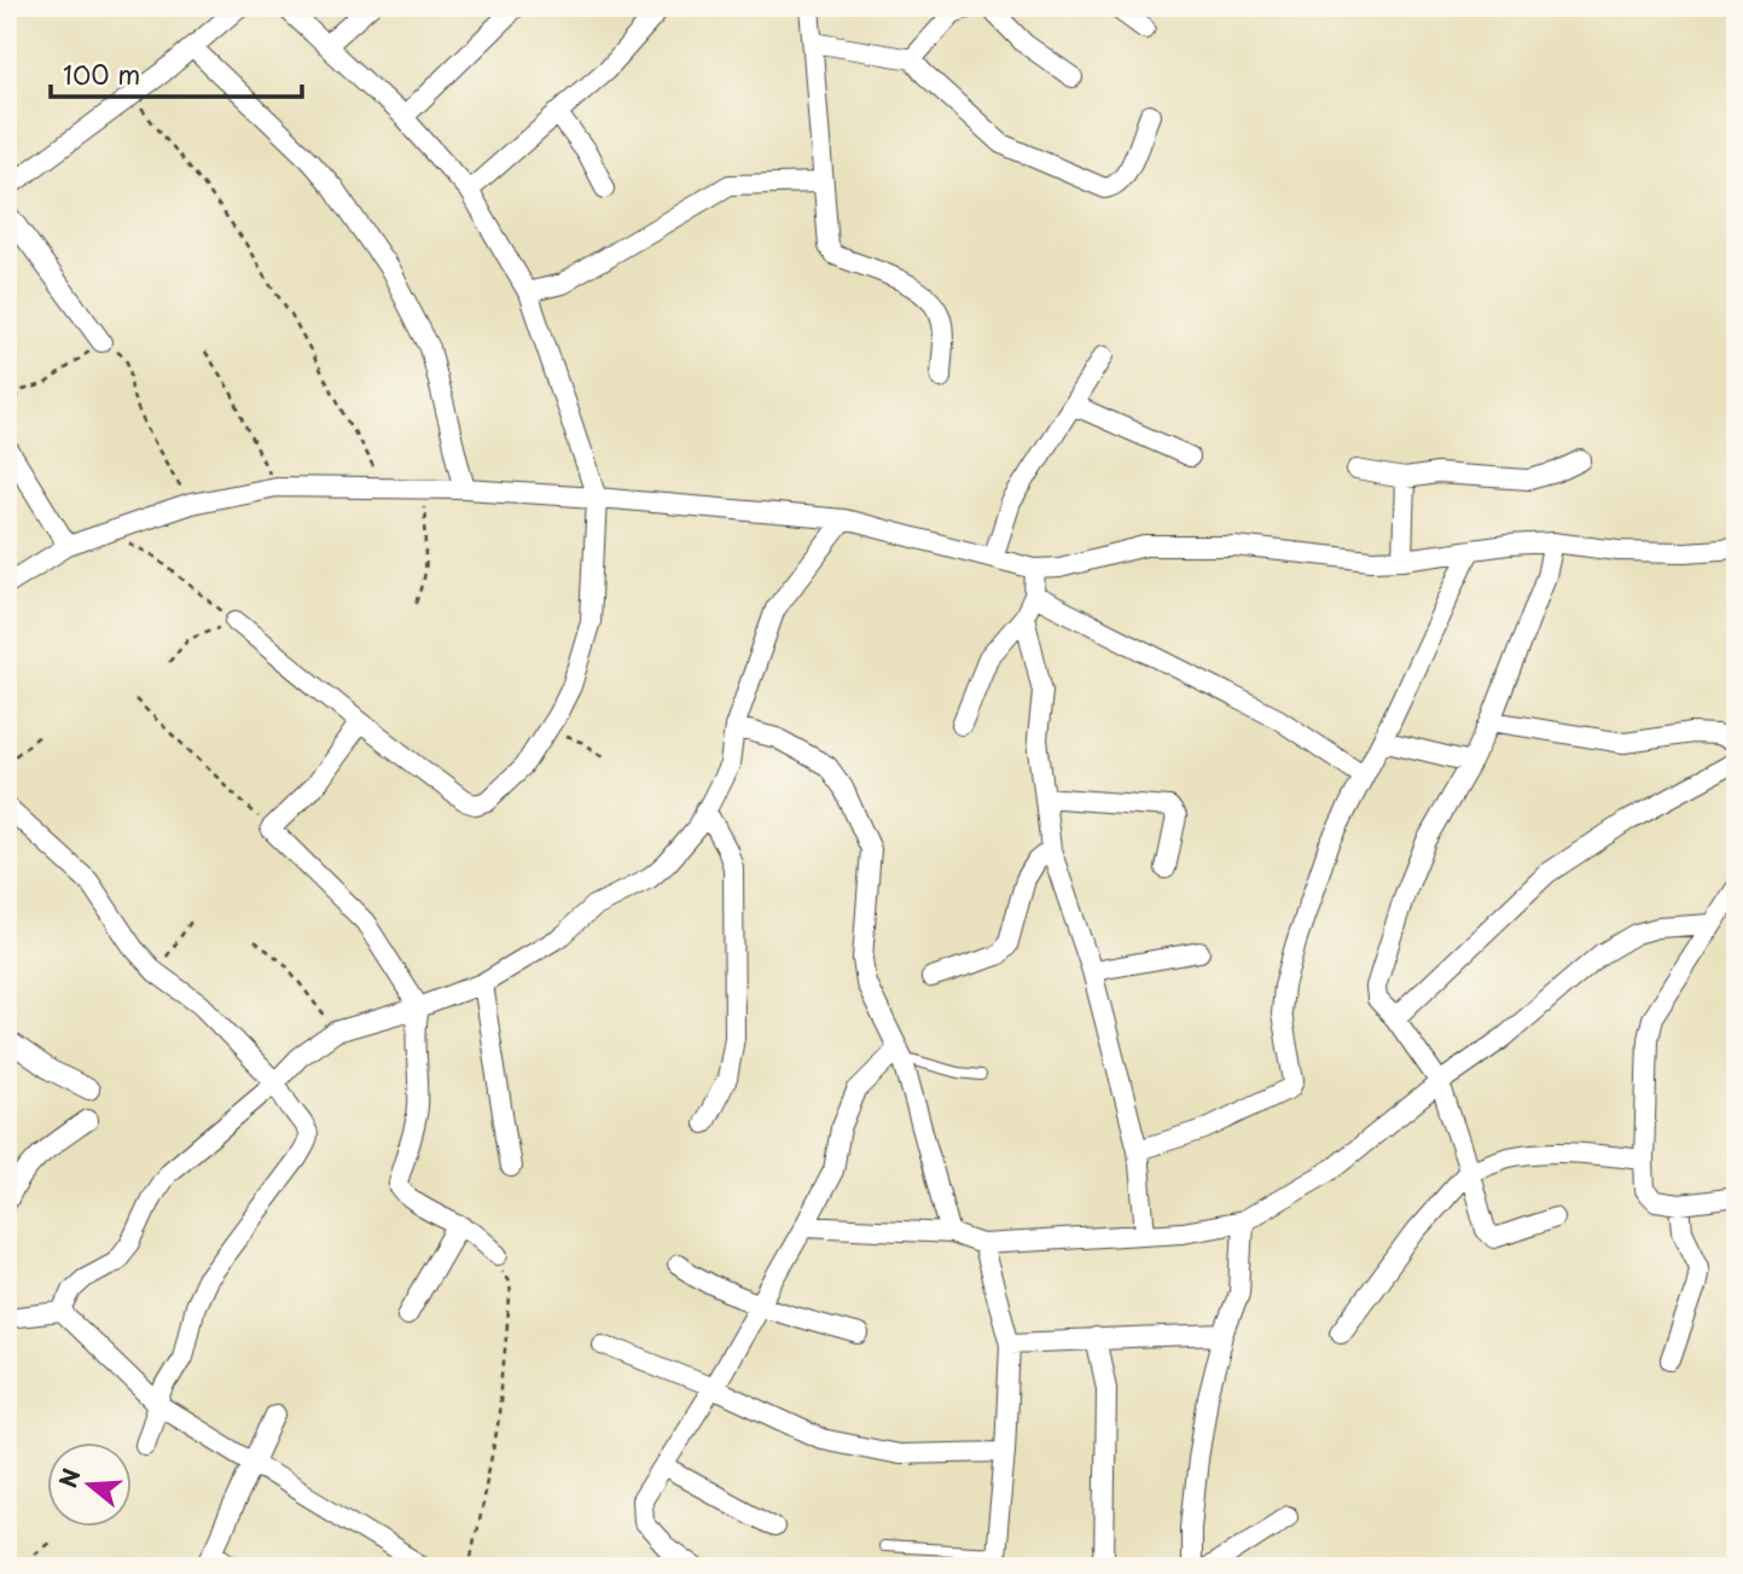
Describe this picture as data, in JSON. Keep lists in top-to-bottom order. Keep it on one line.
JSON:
{"scale_bar":"100 m","north":"left"}
